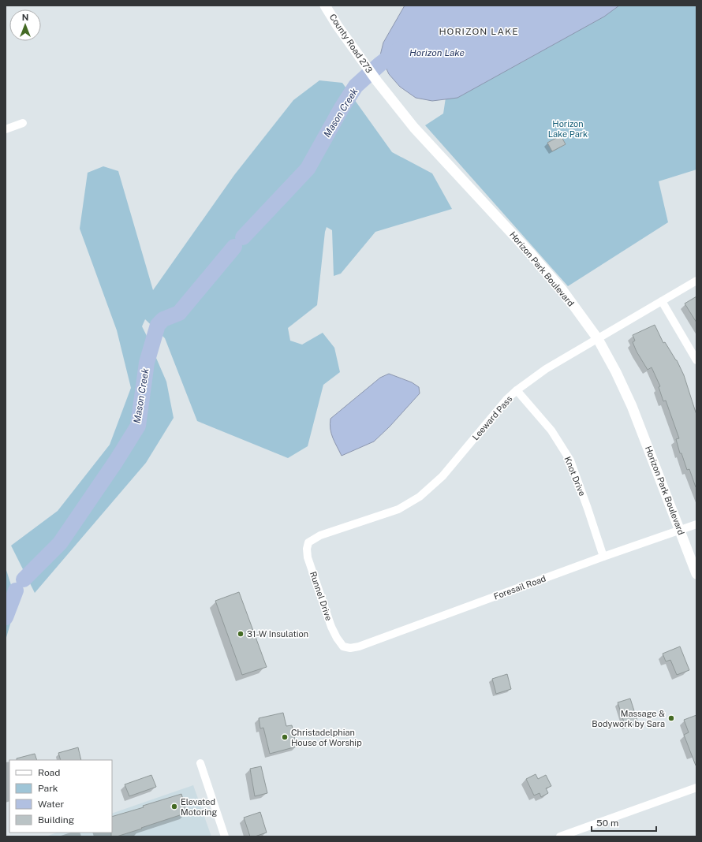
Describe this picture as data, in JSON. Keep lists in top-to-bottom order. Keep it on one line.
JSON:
{"streets":{"street":["County Road 273","Horizon Park Boulevard","Leeward Pass","Knot Drive","Foresail Road","Runnel Drive"]},"crossings":[["County Road 273","Horizon Park Boulevard"],["Horizon Park Boulevard","Leeward Pass"],["Horizon Park Boulevard","Foresail Road"],["Leeward Pass","Knot Drive"],["Leeward Pass","Runnel Drive"],["Knot Drive","Foresail Road"],["Foresail Road","Runnel Drive"]],"districts":["HORIZON LAKE"],"water":["Horizon Lake","Mason Creek"],"parks":["Horizon Lake Park"],"places":["31-W Insulation","Massage & Bodywork by Sara","Christadelphian House of Worship","Elevated Motoring"],"legend":["Road","Park","Water","Building"],"scale_bar":"50 m","north":"top"}
